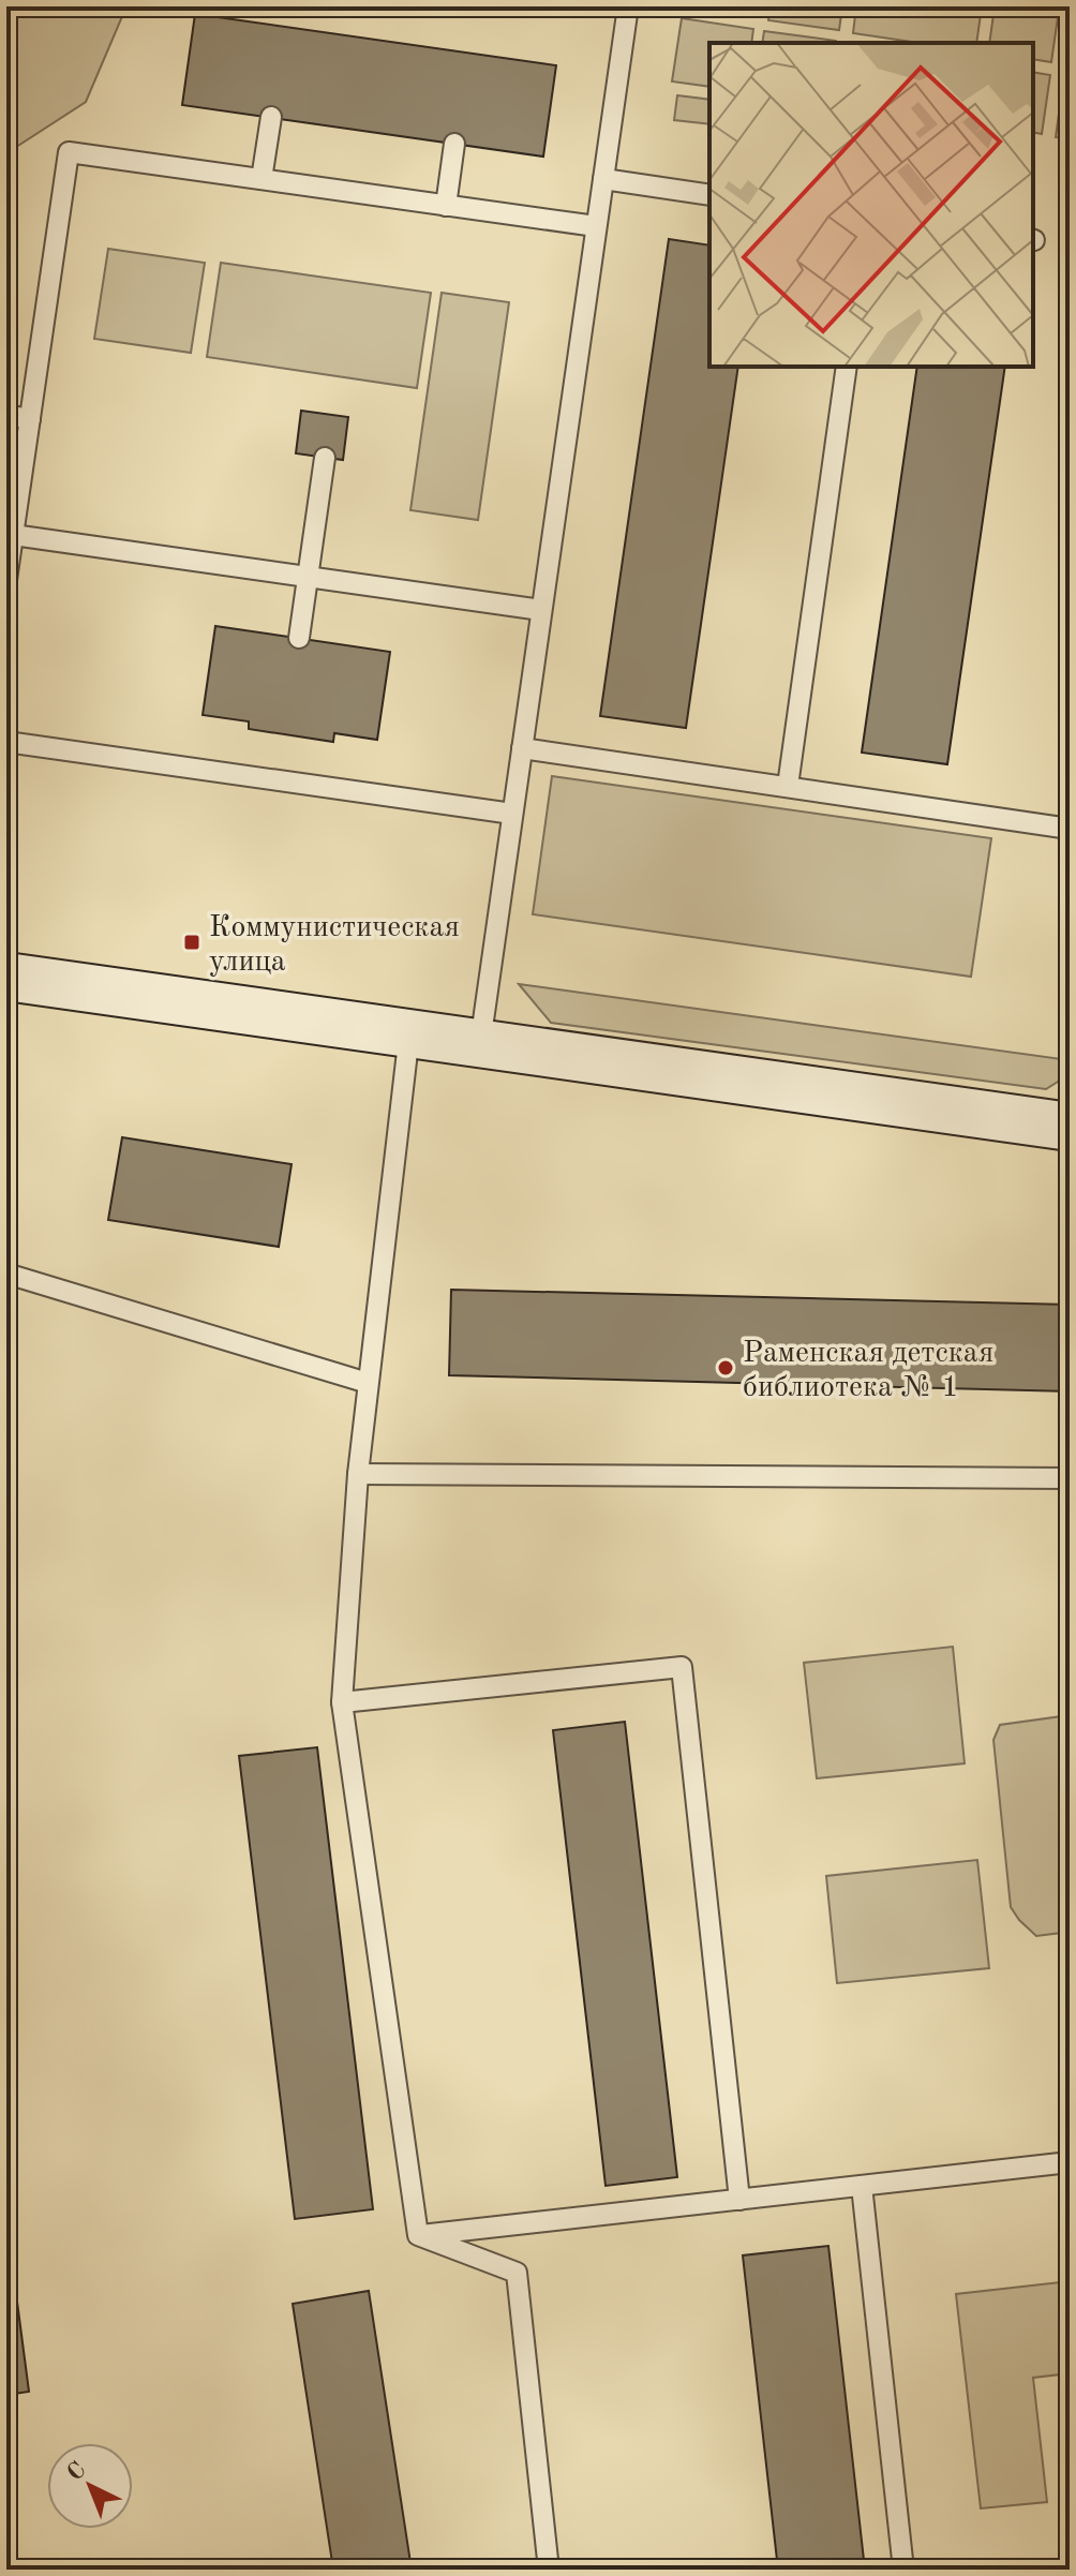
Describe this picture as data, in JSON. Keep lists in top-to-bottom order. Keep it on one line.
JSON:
{"places":{"transit":["Коммунистическая улица"],"other":["Раменская детская библиотека № 1"]},"north":"top left"}
